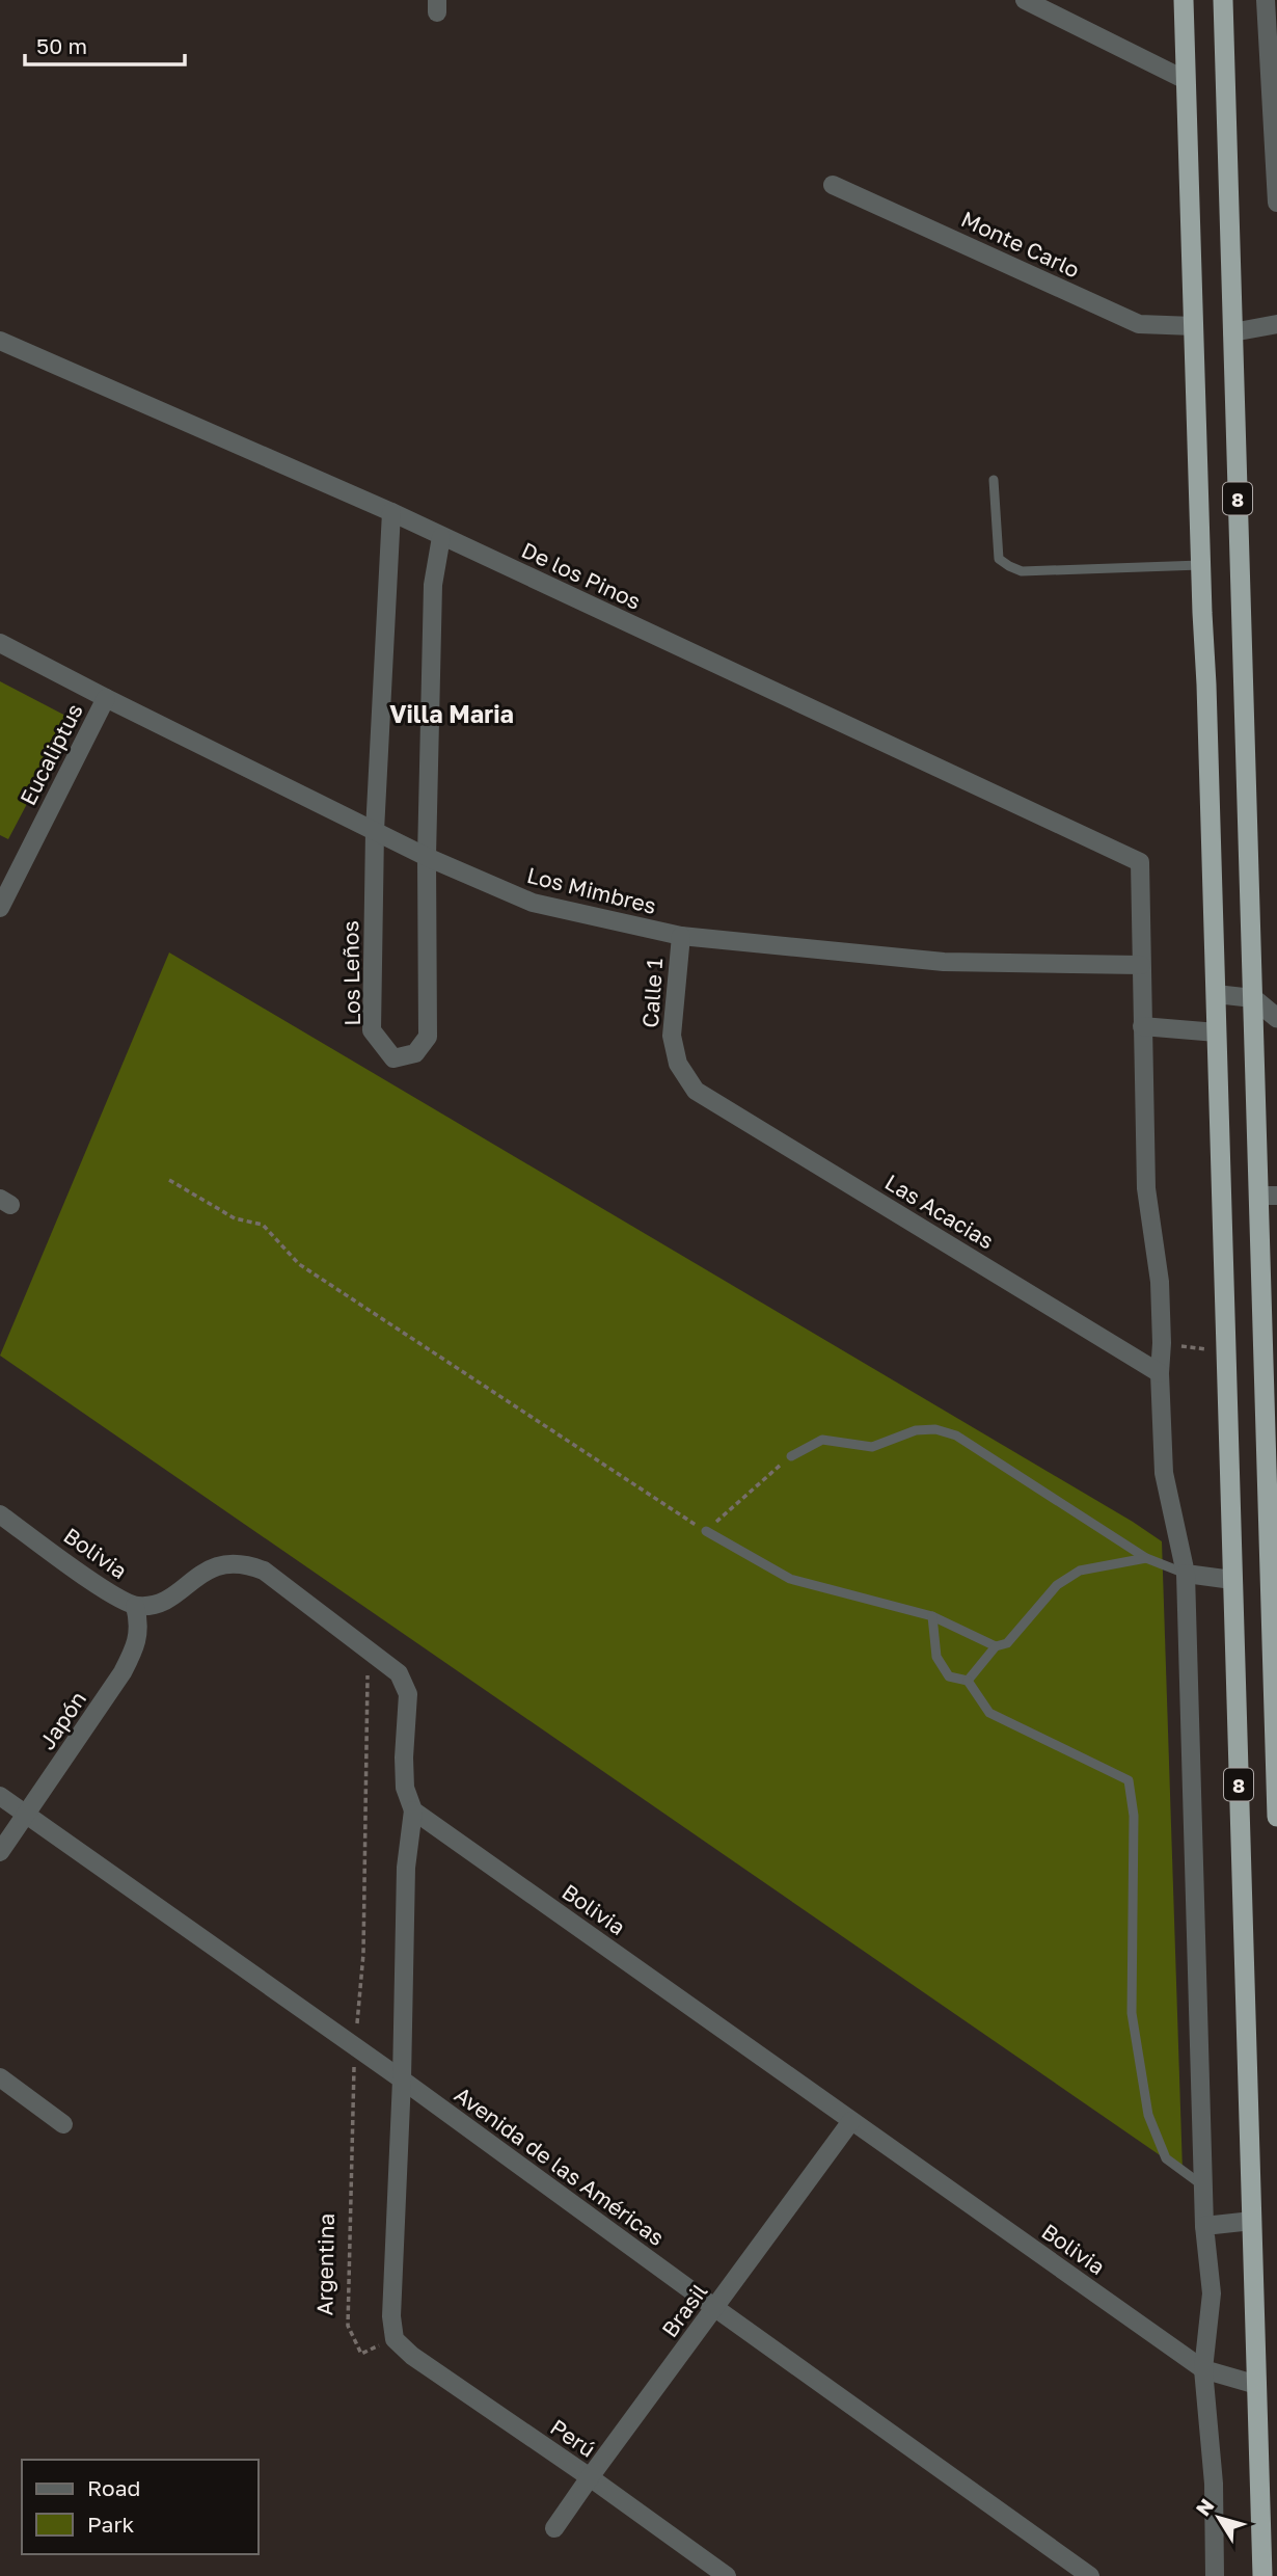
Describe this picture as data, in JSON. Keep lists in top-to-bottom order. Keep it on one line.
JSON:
{"streets":{"highway":["8"],"street":["Monte Carlo","De los Pinos","Eucaliptus","Los Mimbres","Los Leños","Calle 1","Las Acacias","Bolivia","Japón","Avenida de las Américas","Brasil","Perú"],"path":["Argentina"]},"crossings":[["Monte Carlo","8"],["8","Bolivia"],["De los Pinos","Los Mimbres"],["De los Pinos","Los Leños"],["Eucaliptus","Los Mimbres"],["Los Mimbres","Los Leños"],["Los Mimbres","Calle 1"],["Calle 1","Las Acacias"],["Bolivia","Japón"],["Bolivia","Argentina"],["Bolivia","Brasil"],["Japón","Avenida de las Américas"],["Avenida de las Américas","Argentina"],["Avenida de las Américas","Brasil"],["Argentina","Perú"],["Brasil","Perú"]],"districts":["Villa Maria"],"legend":["Road","Park"],"scale_bar":"50 m","north":"top left"}
